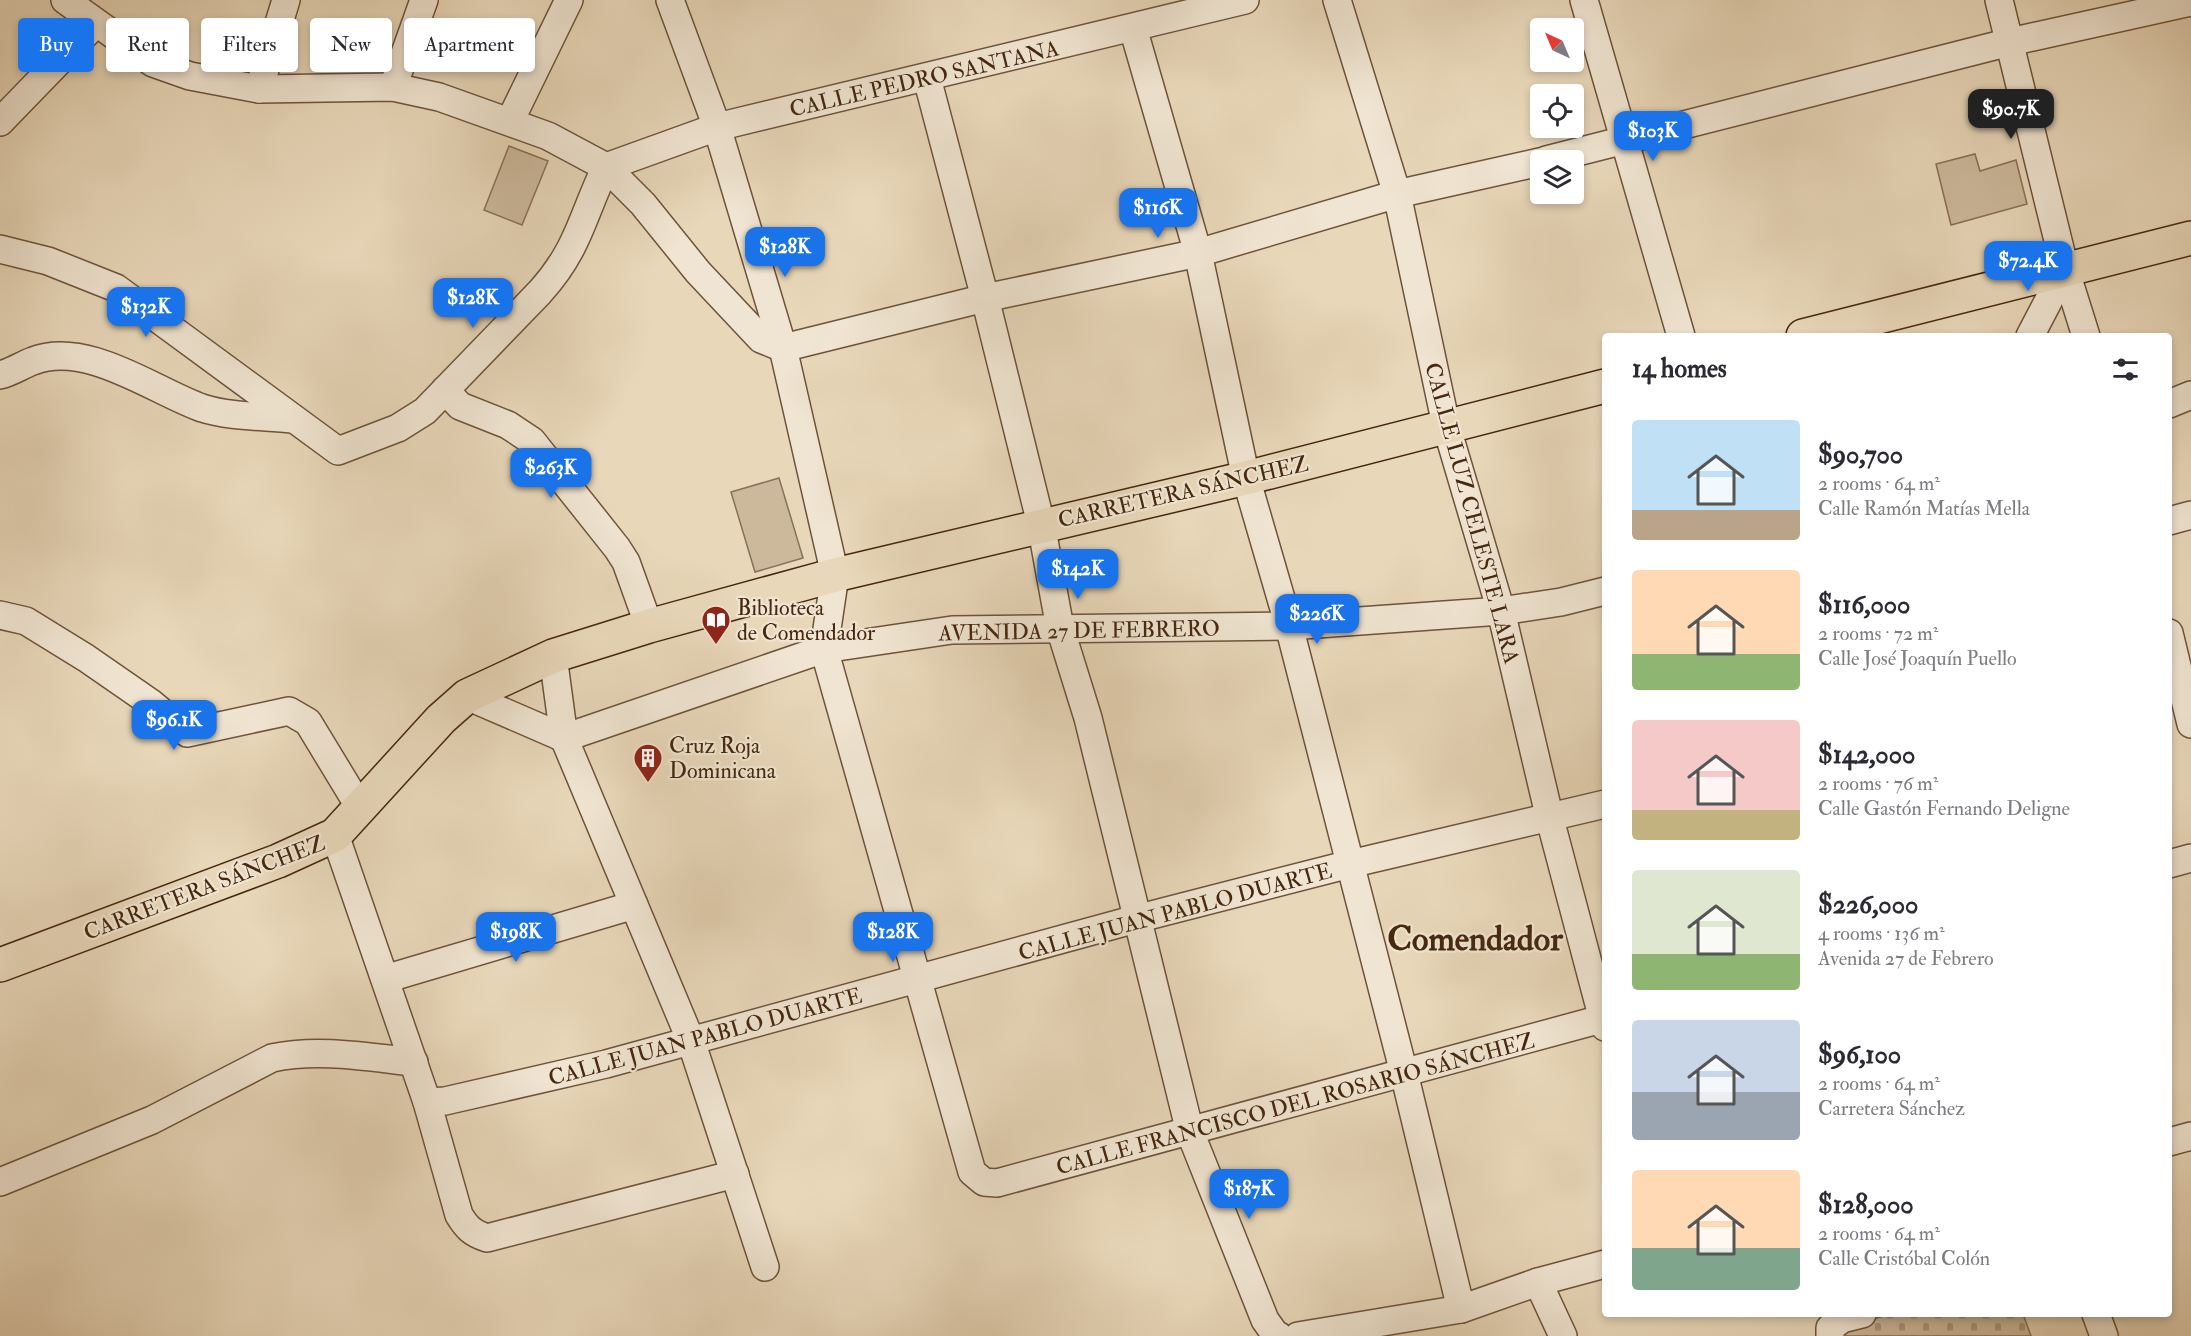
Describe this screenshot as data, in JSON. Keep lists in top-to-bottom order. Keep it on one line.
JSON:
{"streets":{"main road":["CARRETERA SÁNCHEZ"],"street":["CALLE PEDRO SANTANA","CALLE LUZ CELESTE LARA","AVENIDA 27 DE FEBRERO","CALLE JUAN PABLO DUARTE","CALLE FRANCISCO DEL ROSARIO SÁNCHEZ"]},"crossings":[["CARRETERA SÁNCHEZ","CALLE LUZ CELESTE LARA"],["CALLE LUZ CELESTE LARA","AVENIDA 27 DE FEBRERO"],["CALLE LUZ CELESTE LARA","CALLE JUAN PABLO DUARTE"],["CALLE JUAN PABLO DUARTE","CALLE FRANCISCO DEL ROSARIO SÁNCHEZ"]],"districts":["Comendador"],"places":{"library":["Biblioteca de Comendador"],"building":["Cruz Roja Dominicana"]},"north":"top left","page":{"chip":["Buy","Rent","Filters","New","Apartment"],"price":["$90.7K","$103K","$116K","$128K","$72.4K","$128K","$132K","$263K","$142K","$226K","$96.1K","$198K","$128K","$187K"],"heading":"14 homes","list":[{"name":"$90,700","note":"2 rooms · 64 m² · Calle Ramón Matías Mella"},{"name":"$116,000","note":"2 rooms · 72 m² · Calle José Joaquín Puello"},{"name":"$142,000","note":"2 rooms · 76 m² · Calle Gastón Fernando Deligne"},{"name":"$226,000","note":"4 rooms · 136 m² · Avenida 27 de Febrero"},{"name":"$96,100","note":"2 rooms · 64 m² · Carretera Sánchez"},{"name":"$128,000","note":"2 rooms · 64 m² · Calle Cristóbal Colón"}]}}
